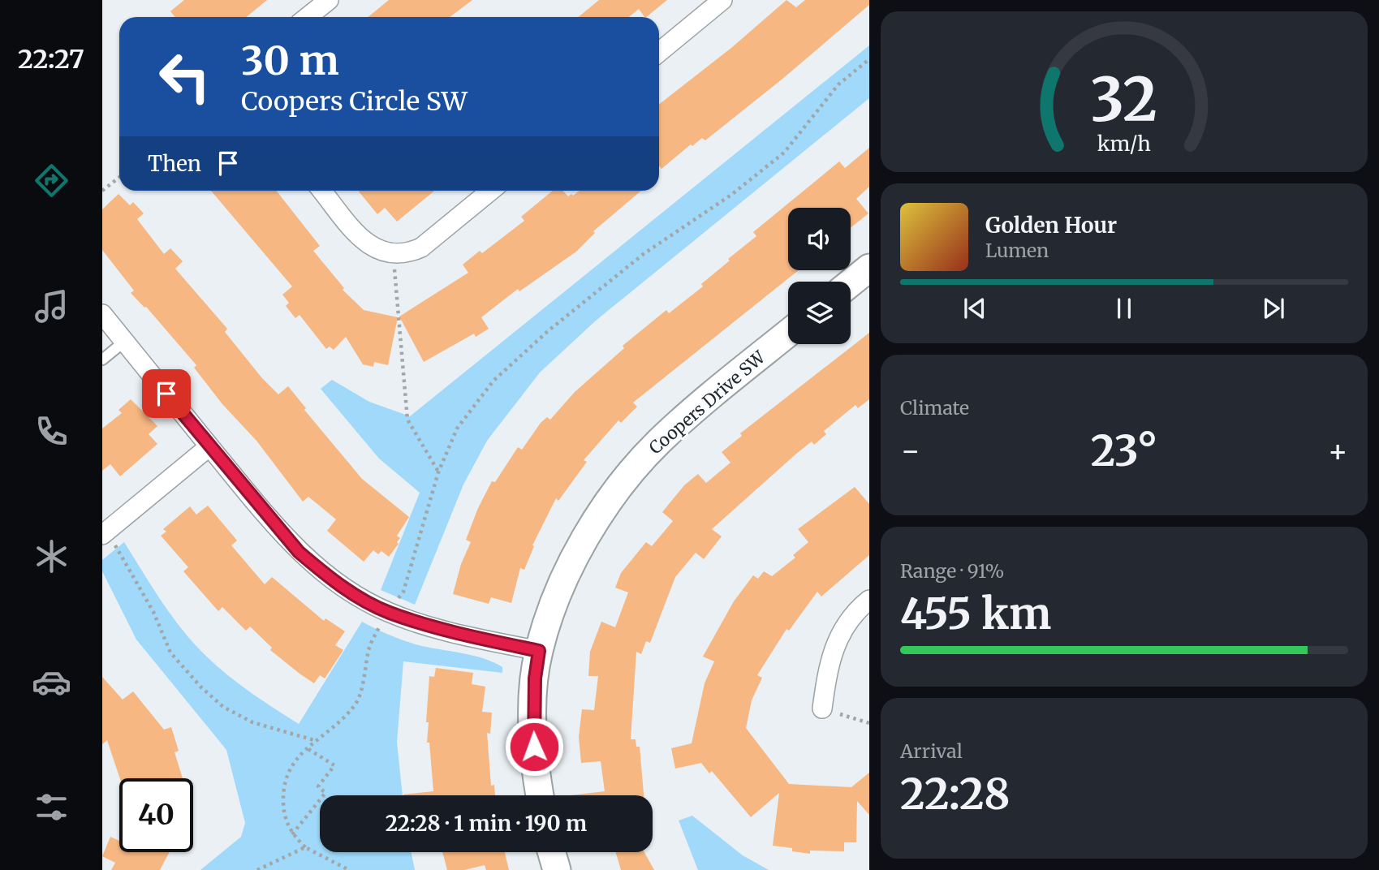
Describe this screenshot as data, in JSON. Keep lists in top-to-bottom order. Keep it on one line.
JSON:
{"streets":{"street":["Coopers Drive SW"]},"page":{"tabs":"22:27","turn":["30 m","Coopers Circle SW"],"then":"Then","song":["Golden Hour","Lumen"],"tile":["Climate",["Range · 91%","455 km"],["Arrival","22:28"]],"heat":["−","23°","+"],"limit":"40","trip":"22:28 · 1 min · 190 m","gauge":["32","km/h"]}}
